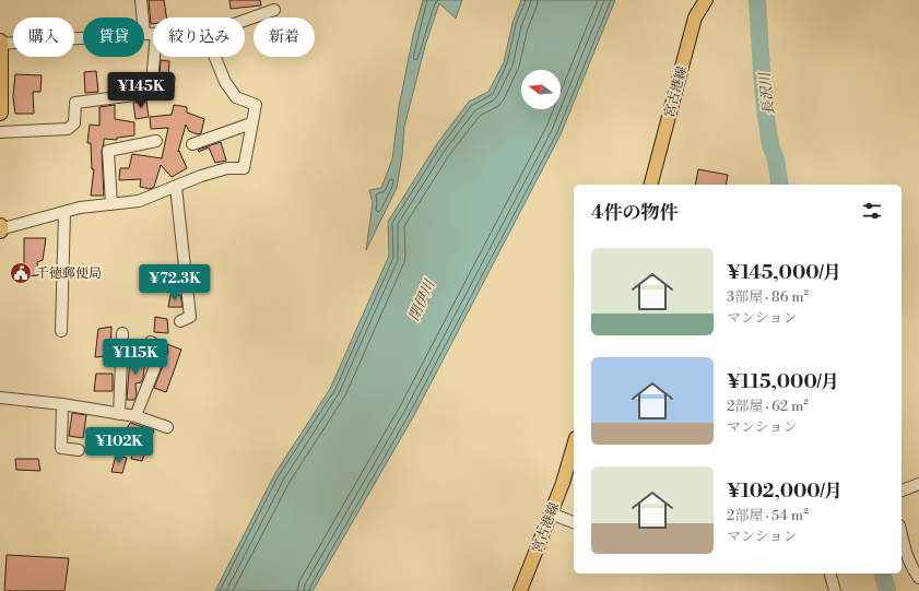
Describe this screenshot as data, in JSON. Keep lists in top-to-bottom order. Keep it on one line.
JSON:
{"streets":{"main road":["宮古港線"]},"water":["長沢川","閉伊川"],"places":{"public building":["千徳郵便局"]},"north":"left","page":{"chip":["購入","賃貸","絞り込み","新着"],"price":["¥145K","¥72.3K","¥115K","¥102K"],"heading":"4件の物件","list":[{"name":"¥145,000/月","note":"3部屋 · 86 m² · マンション"},{"name":"¥115,000/月","note":"2部屋 · 62 m² · マンション"},{"name":"¥102,000/月","note":"2部屋 · 54 m² · マンション"}]}}
